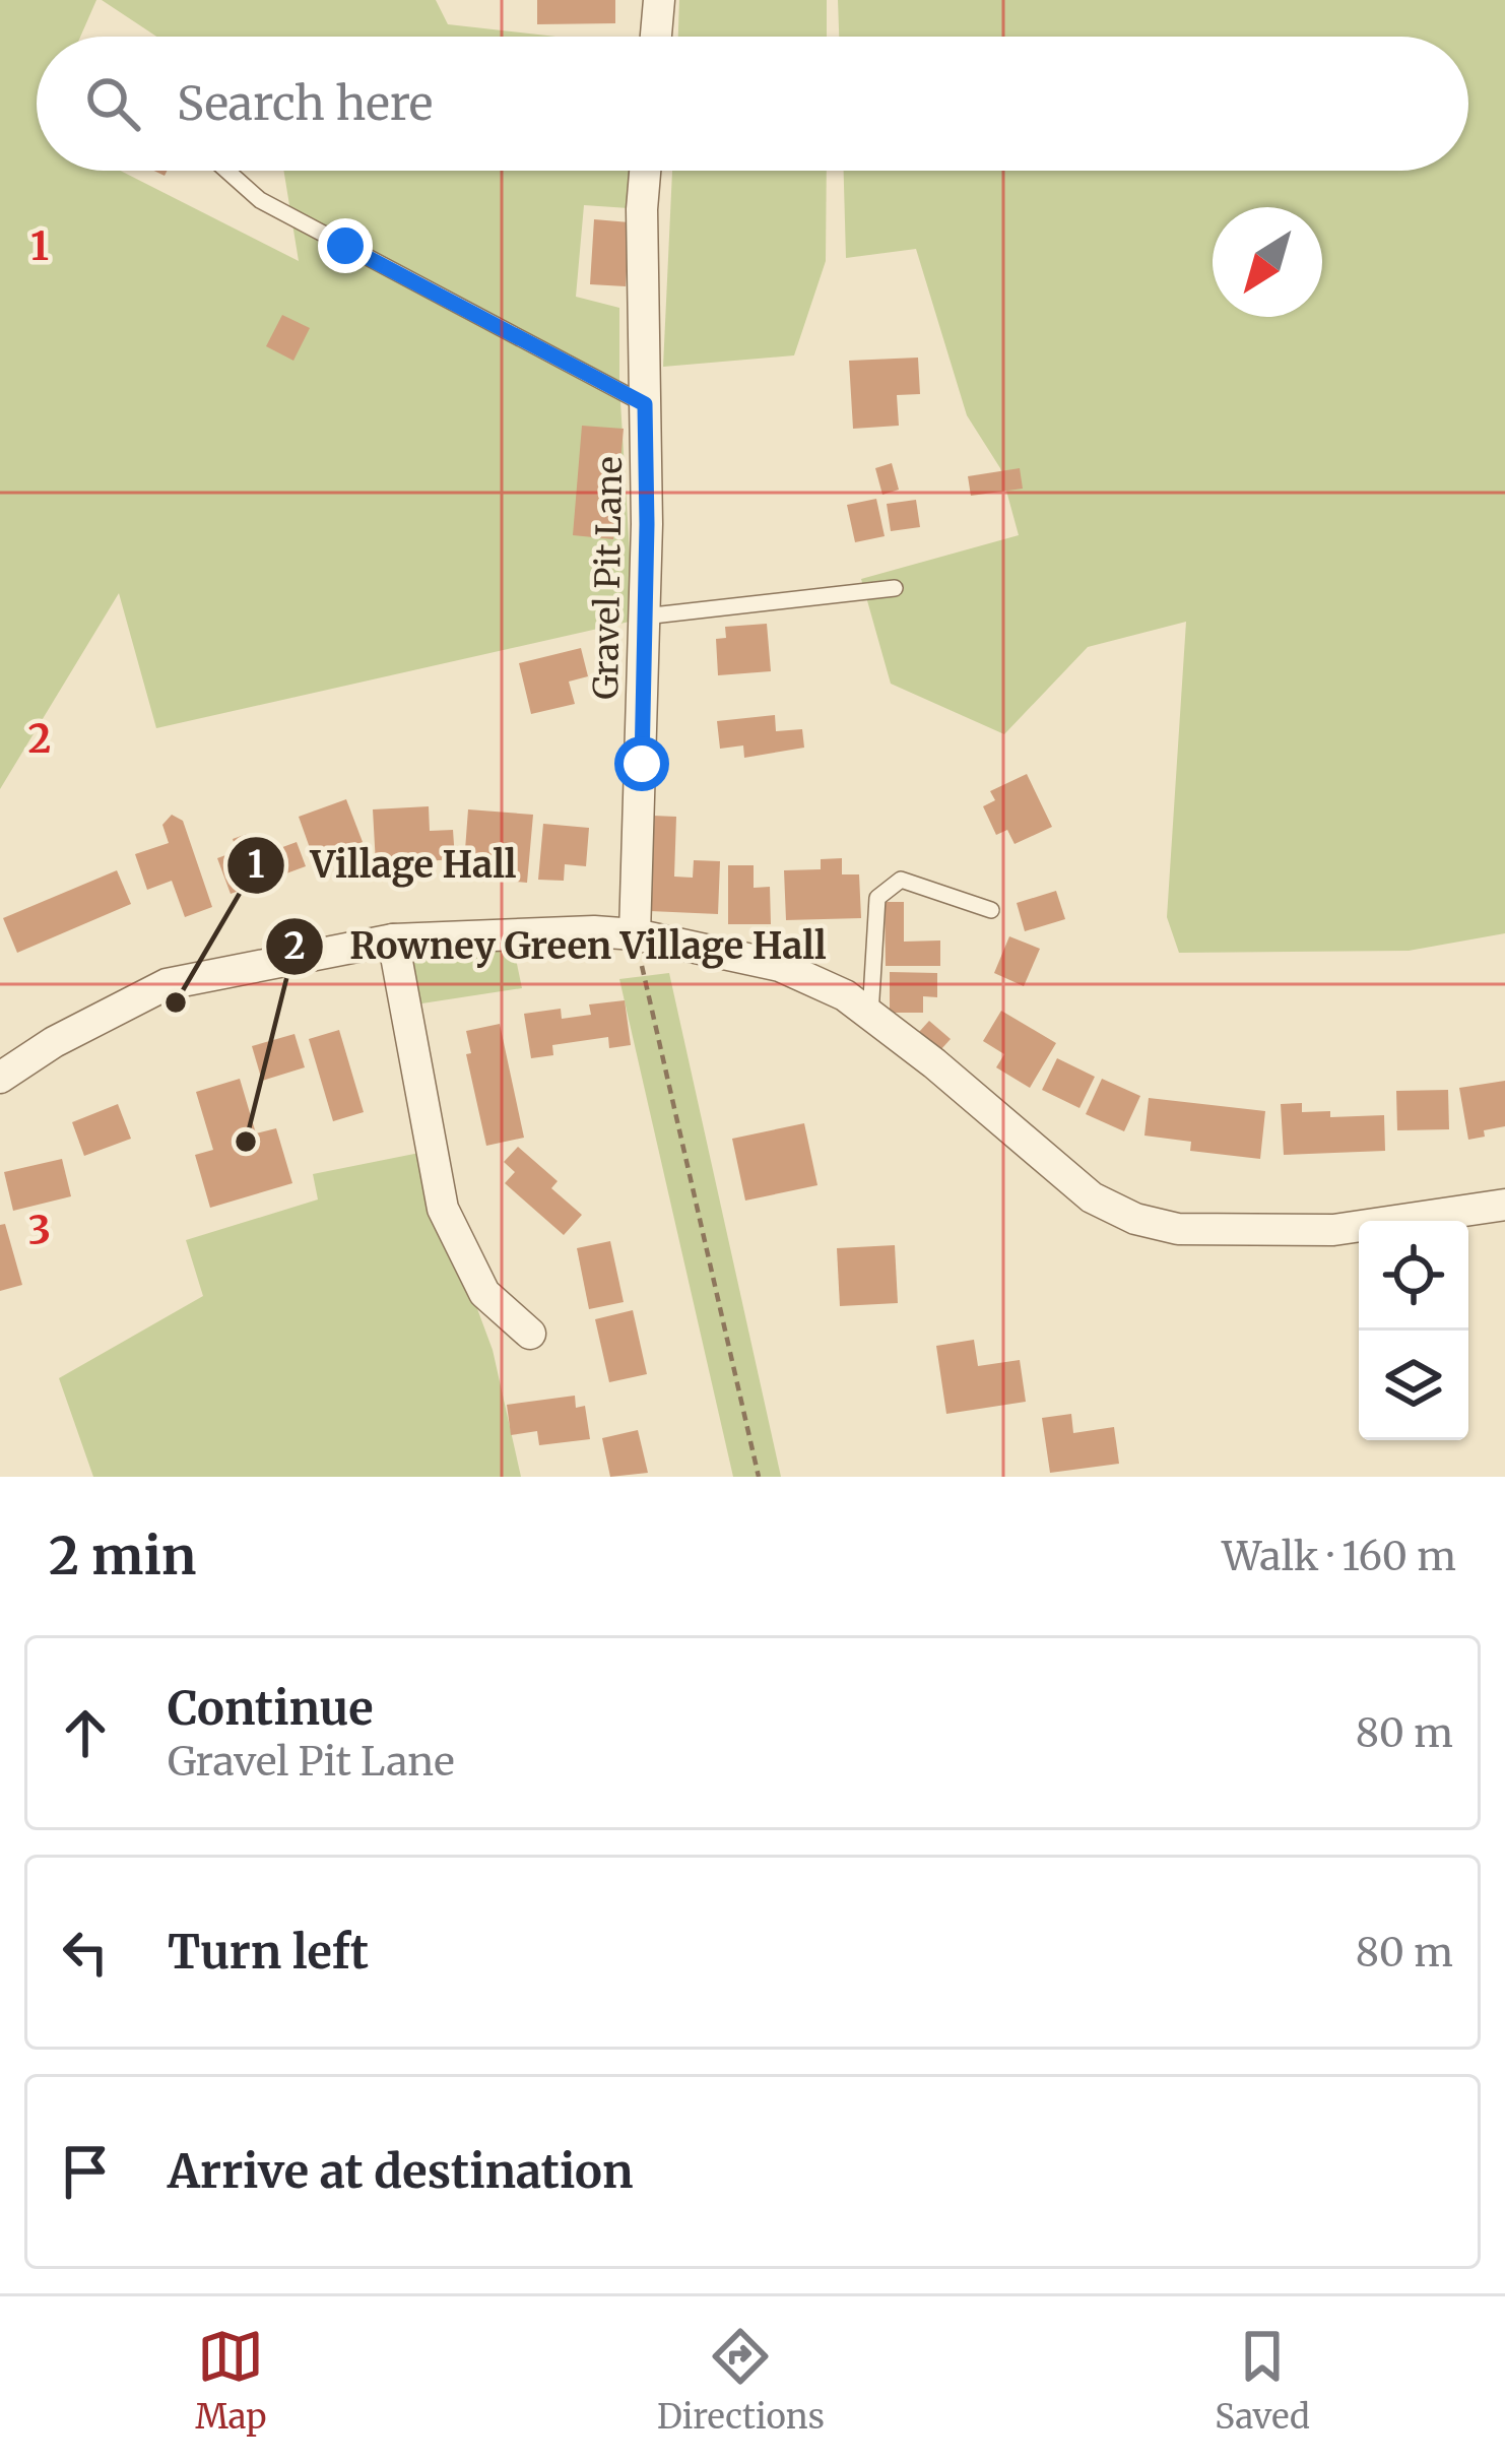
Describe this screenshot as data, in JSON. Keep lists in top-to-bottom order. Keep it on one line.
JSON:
{"streets":{"street":["Gravel Pit Lane"]},"places":["Village Hall","Rowney Green Village Hall"],"north":"bottom left","page":{"search":"Search here","heading":["2 min","Walk · 160 m"],"list":[["Continue","Gravel Pit Lane","80 m"],["Turn left","80 m"],"Arrive at destination"],"nav":["Map","Directions","Saved"]},"grid":{"rows":["1","2","3"]}}
